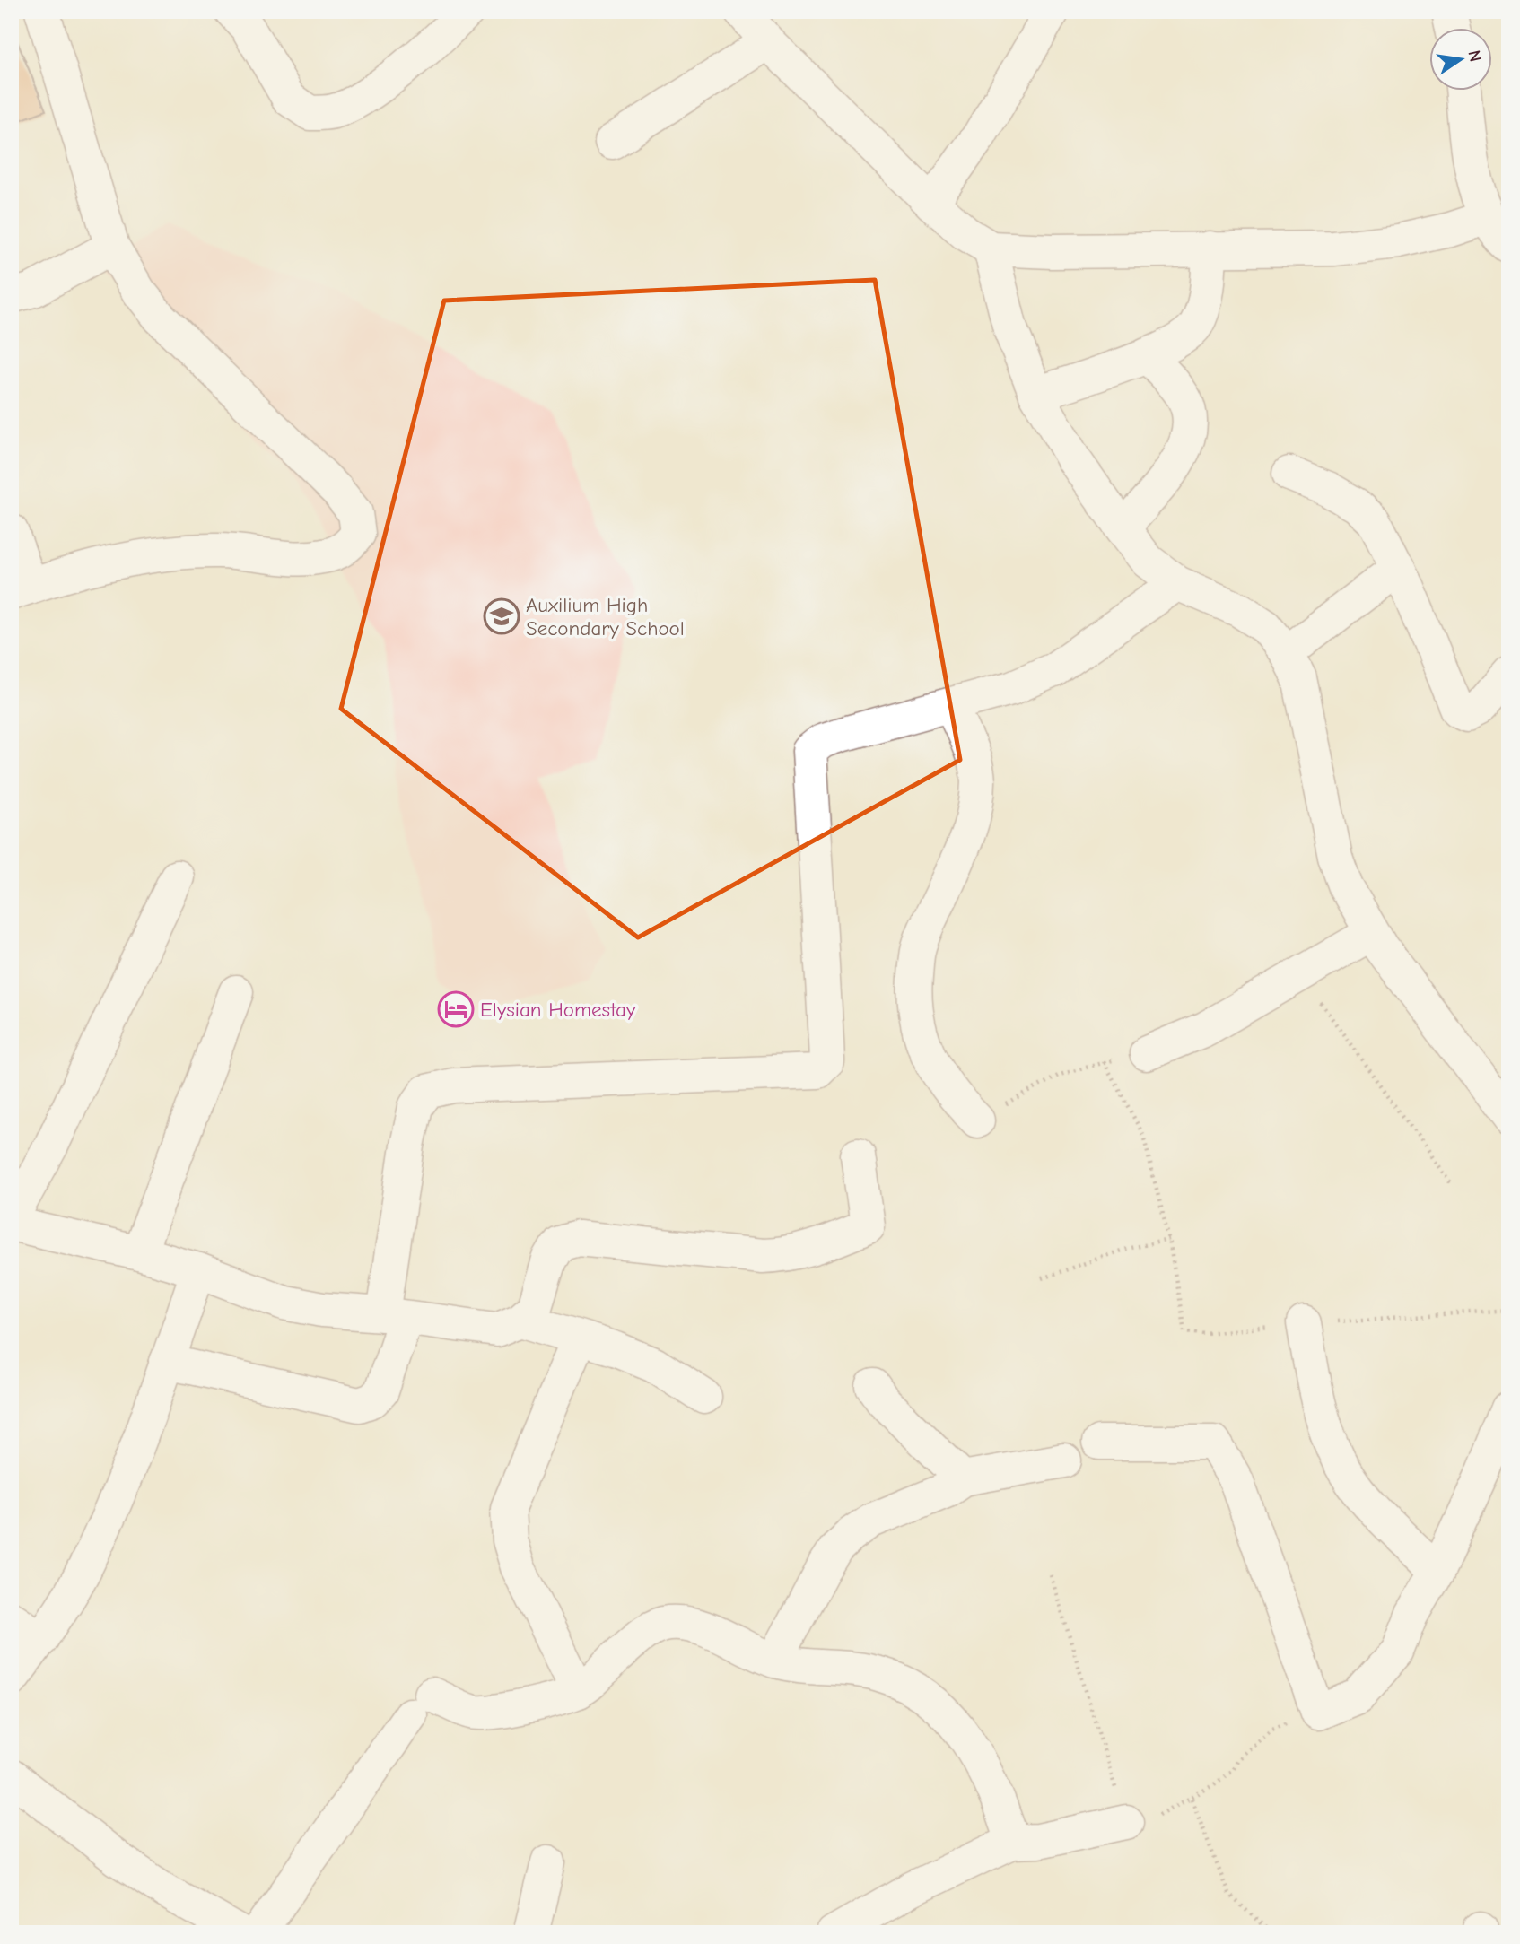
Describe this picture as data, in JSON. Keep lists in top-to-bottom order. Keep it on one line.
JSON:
{"places":{"school or university":["Auxilium High Secondary School"],"hotel":["Elysian Homestay"]},"north":"right"}
